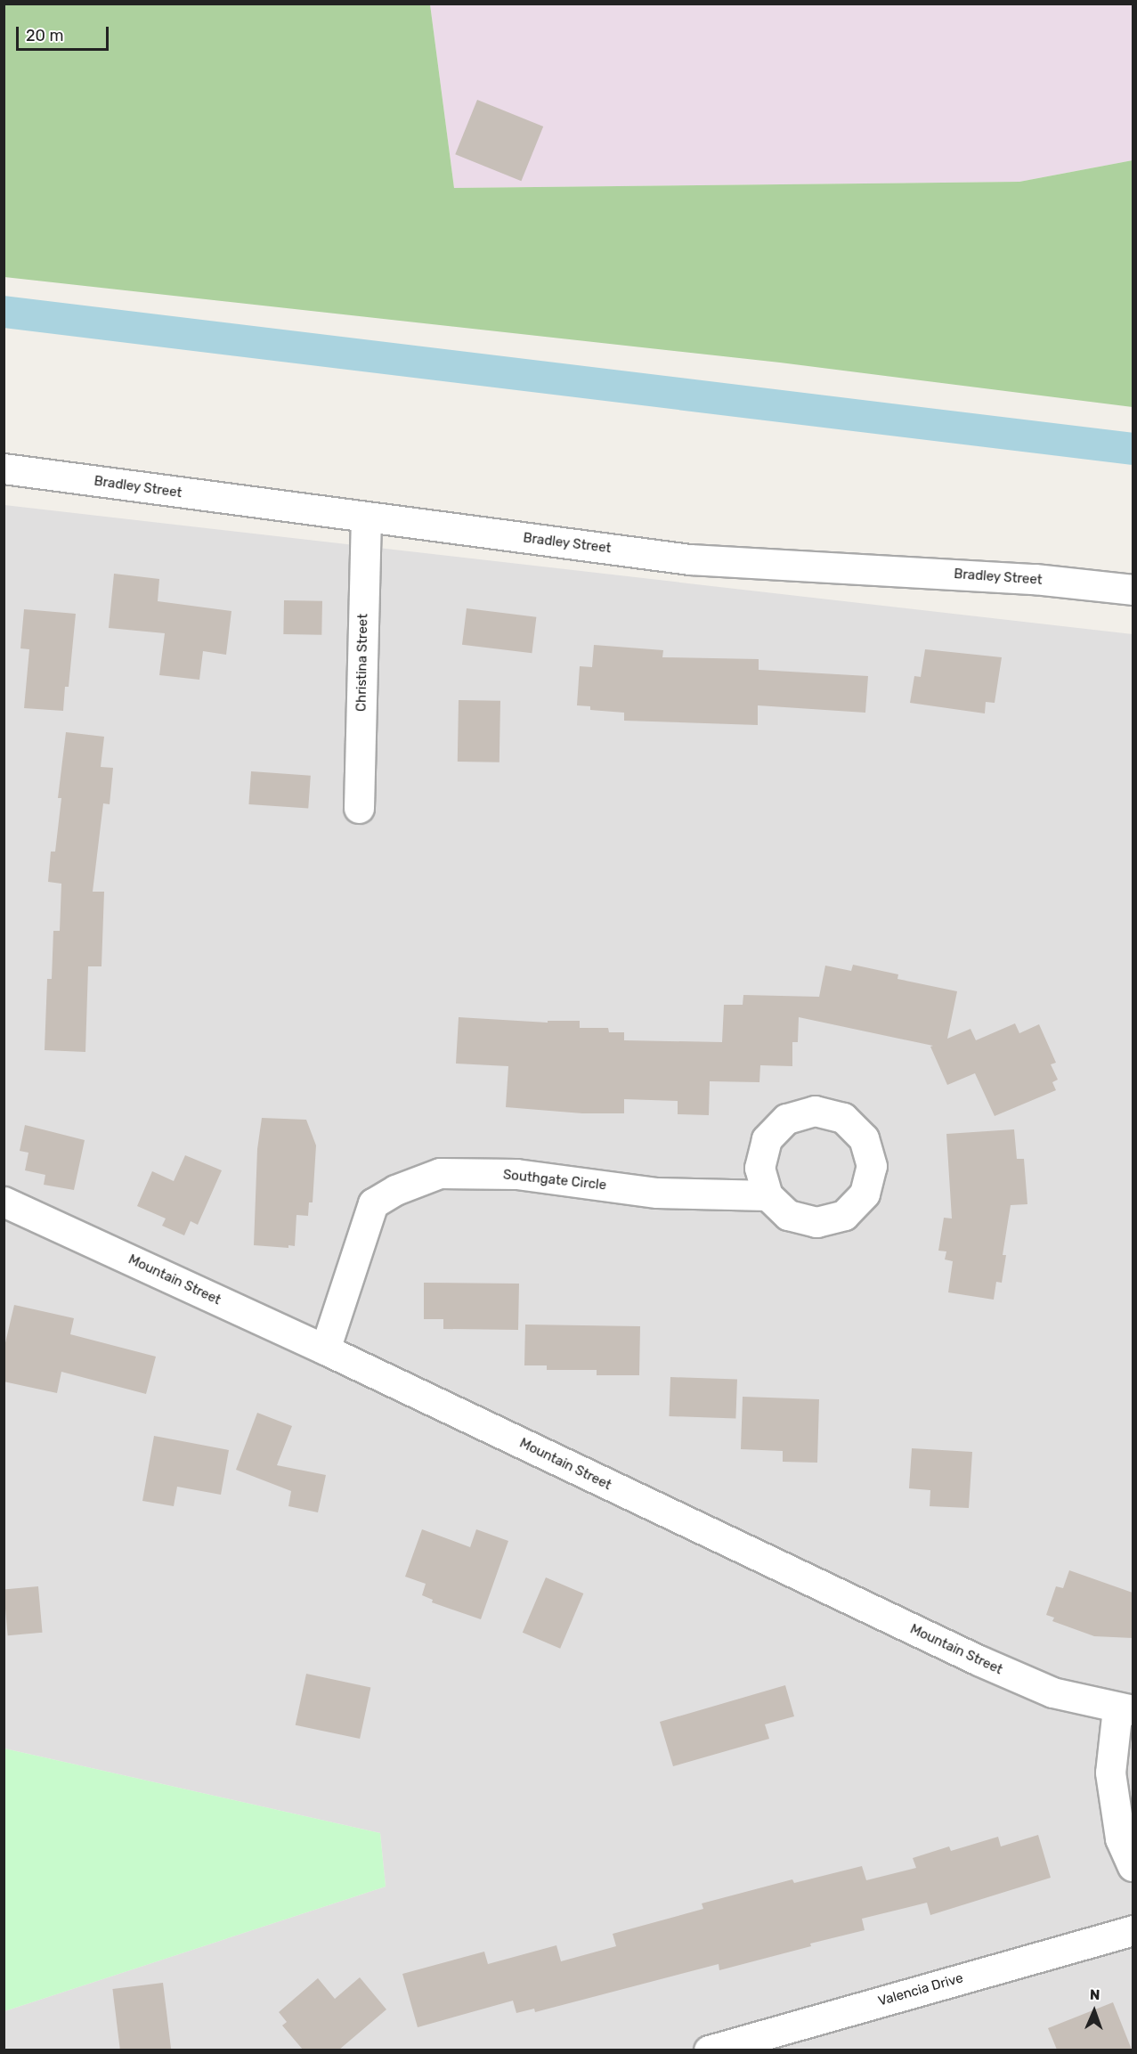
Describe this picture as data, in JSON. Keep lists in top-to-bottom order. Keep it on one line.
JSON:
{"streets":{"street":["Bradley Street","Christina Street","Southgate Circle","Mountain Street","Valencia Drive"]},"crossings":[["Bradley Street","Christina Street"],["Southgate Circle","Mountain Street"]],"scale_bar":"20 m","north":"top"}
